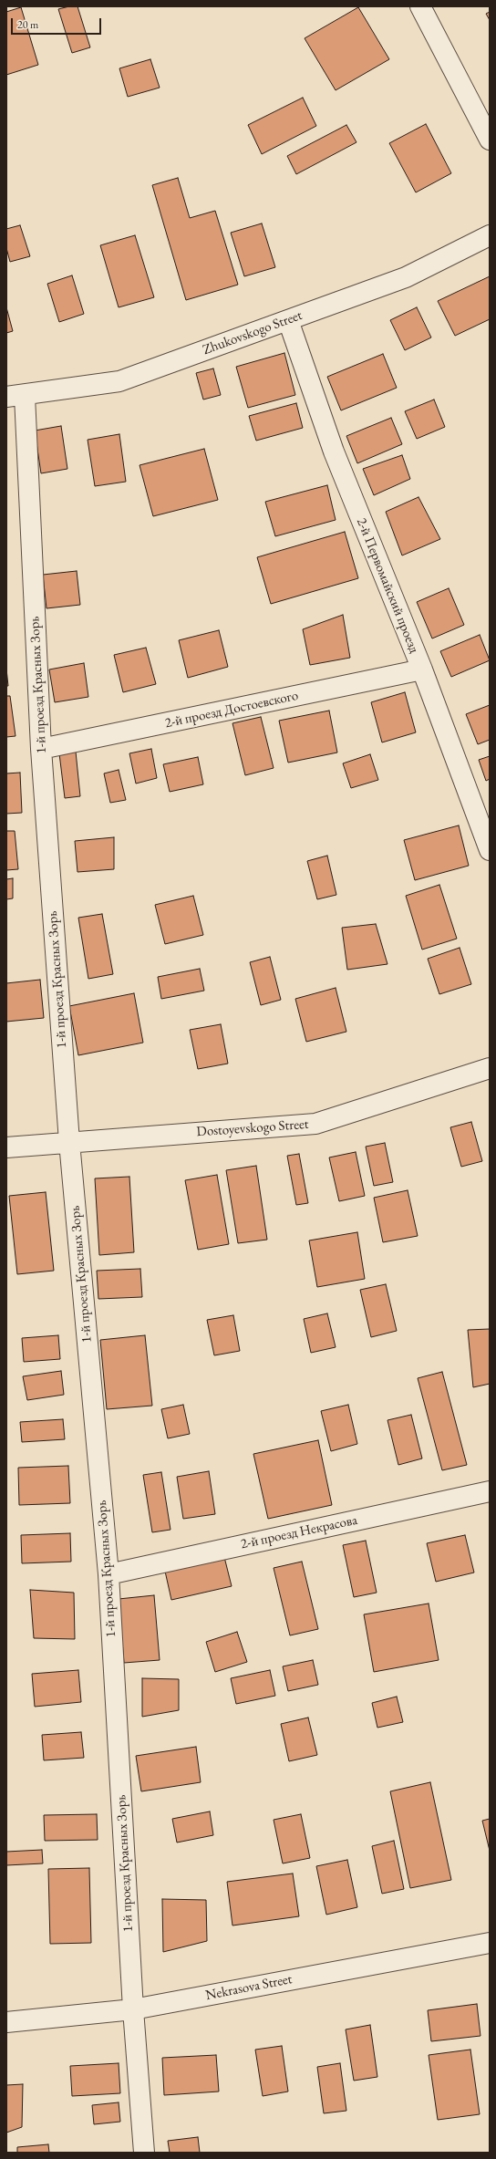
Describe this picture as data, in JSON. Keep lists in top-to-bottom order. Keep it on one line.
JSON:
{"streets":{"street":["Zhukovskogo Street","2-й Первомайский проезд","1-й проезд Красных Зорь","2-й проезд Достоевского","Dostoyevskogo Street","2-й проезд Некрасова","Nekrasova Street"]},"crossings":[["Zhukovskogo Street","2-й Первомайский проезд"],["Zhukovskogo Street","1-й проезд Красных Зорь"],["2-й Первомайский проезд","2-й проезд Достоевского"],["1-й проезд Красных Зорь","2-й проезд Достоевского"],["1-й проезд Красных Зорь","Dostoyevskogo Street"],["1-й проезд Красных Зорь","2-й проезд Некрасова"],["1-й проезд Красных Зорь","Nekrasova Street"]],"scale_bar":"20 m"}
